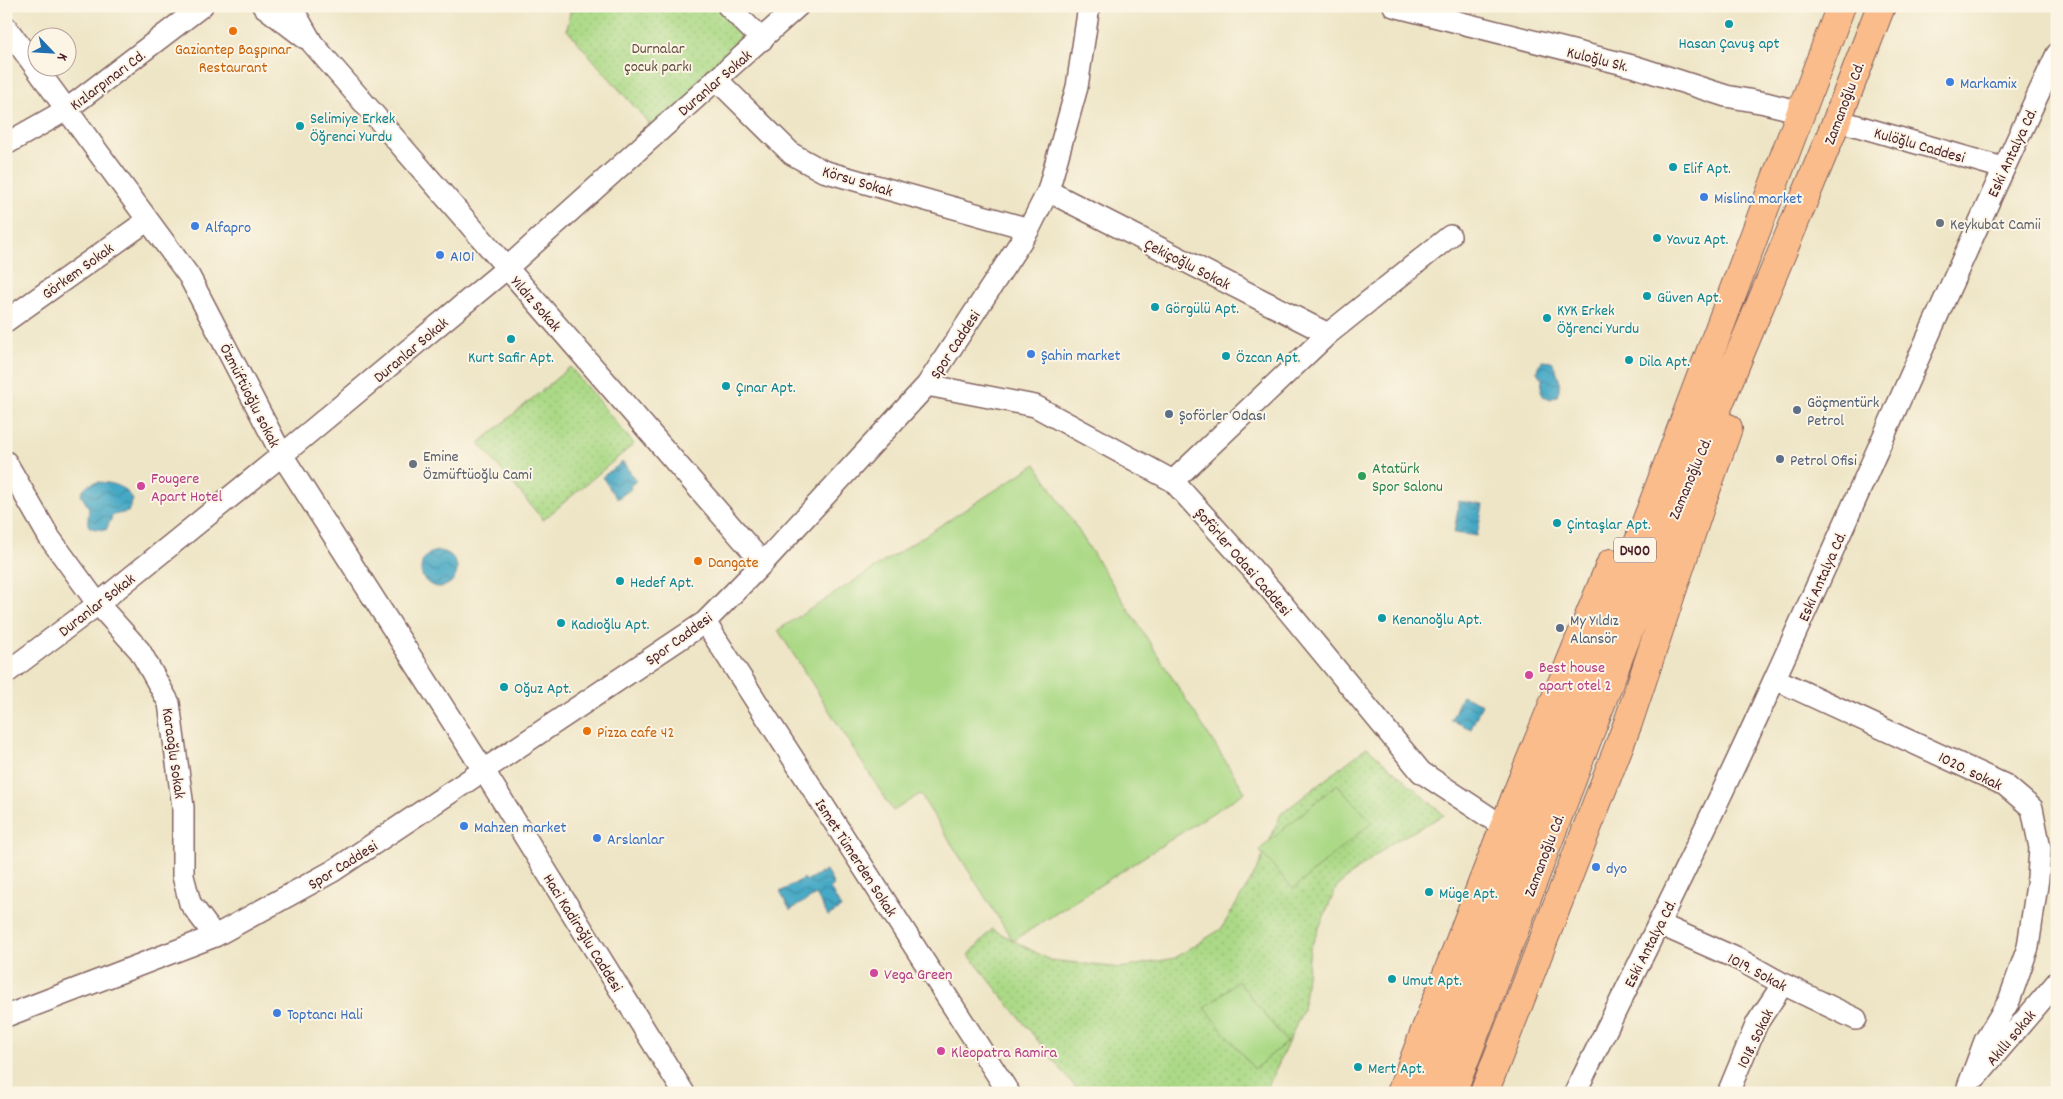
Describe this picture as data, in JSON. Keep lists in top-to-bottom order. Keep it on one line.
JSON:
{"streets":{"highway":["Zamanoğlu Cd.","D400"],"street":["Kuloğlu Sk.","Kızlarpınarı Cd.","Duranlar Sokak","Kulöğlu Caddesi","Eski Antalya Cd.","Körsu Sokak","Çekiçoğlu Sokak","Görkem Sokak","Yıldız Sokak","Spor Caddesi","Özmüftüoğlu sokak","Şoförler Odasi Caddesi","Karaoğlu Sokak","1020. sokak","Ismet Tümerden Sokak","Haci Kadiroğlu Caddesi","1019. Sokak","Akıllı sokak","1018. Sokak"]},"crossings":[["Kuloğlu Sk.","Zamanoğlu Cd."],["Kızlarpınarı Cd.","Özmüftüoğlu sokak"],["Duranlar Sokak","Körsu Sokak"],["Duranlar Sokak","Yıldız Sokak"],["Duranlar Sokak","Özmüftüoğlu sokak"],["Duranlar Sokak","Karaoğlu Sokak"],["Zamanoğlu Cd.","Kulöğlu Caddesi"],["Kulöğlu Caddesi","Eski Antalya Cd."],["Eski Antalya Cd.","1020. sokak"],["Eski Antalya Cd.","1019. Sokak"],["Körsu Sokak","Spor Caddesi"],["Çekiçoğlu Sokak","Spor Caddesi"],["Görkem Sokak","Özmüftüoğlu sokak"],["Yıldız Sokak","Spor Caddesi"],["Spor Caddesi","Özmüftüoğlu sokak"],["Spor Caddesi","Şoförler Odasi Caddesi"],["Spor Caddesi","Karaoğlu Sokak"],["Spor Caddesi","Ismet Tümerden Sokak"],["Spor Caddesi","Haci Kadiroğlu Caddesi"],["Özmüftüoğlu sokak","Haci Kadiroğlu Caddesi"],["1020. sokak","Akıllı sokak"],["1019. Sokak","1018. Sokak"]],"parks":["Durnalar çocuk parkı"],"places":["Hasan Çavuş apt","Gaziantep Başpınar Restaurant","Markamix","Selimiye Erkek Öğrenci Yurdu","Elif Apt.","Mislina market","Keykubat Camii","Alfapro","Yavuz Apt.","A101","Güven Apt.","Görgülü Apt.","KYK Erkek Öğrenci Yurdu","Kurt Safir Apt.","Şahin market","Özcan Apt.","Dila Apt.","Çınar Apt.","Göçmentürk Petrol","Şoförler Odası","Petrol Ofisi","Emine Özmüftüoğlu Cami","Atatürk Spor Salonu","Fougere Apart Hotel","Çintaşlar Apt.","Dangate","Hedef Apt.","Kenanoğlu Apt.","Kadıoğlu Apt.","My Yıldız Alansör","Best house apart otel 2","Oğuz Apt.","Pizza cafe 42","Mahzen market","Arslanlar","dyo","Müge Apt.","Vega Green","Umut Apt.","Toptancı Hali","Kleopatra Ramira","Mert Apt."],"north":"bottom right"}
